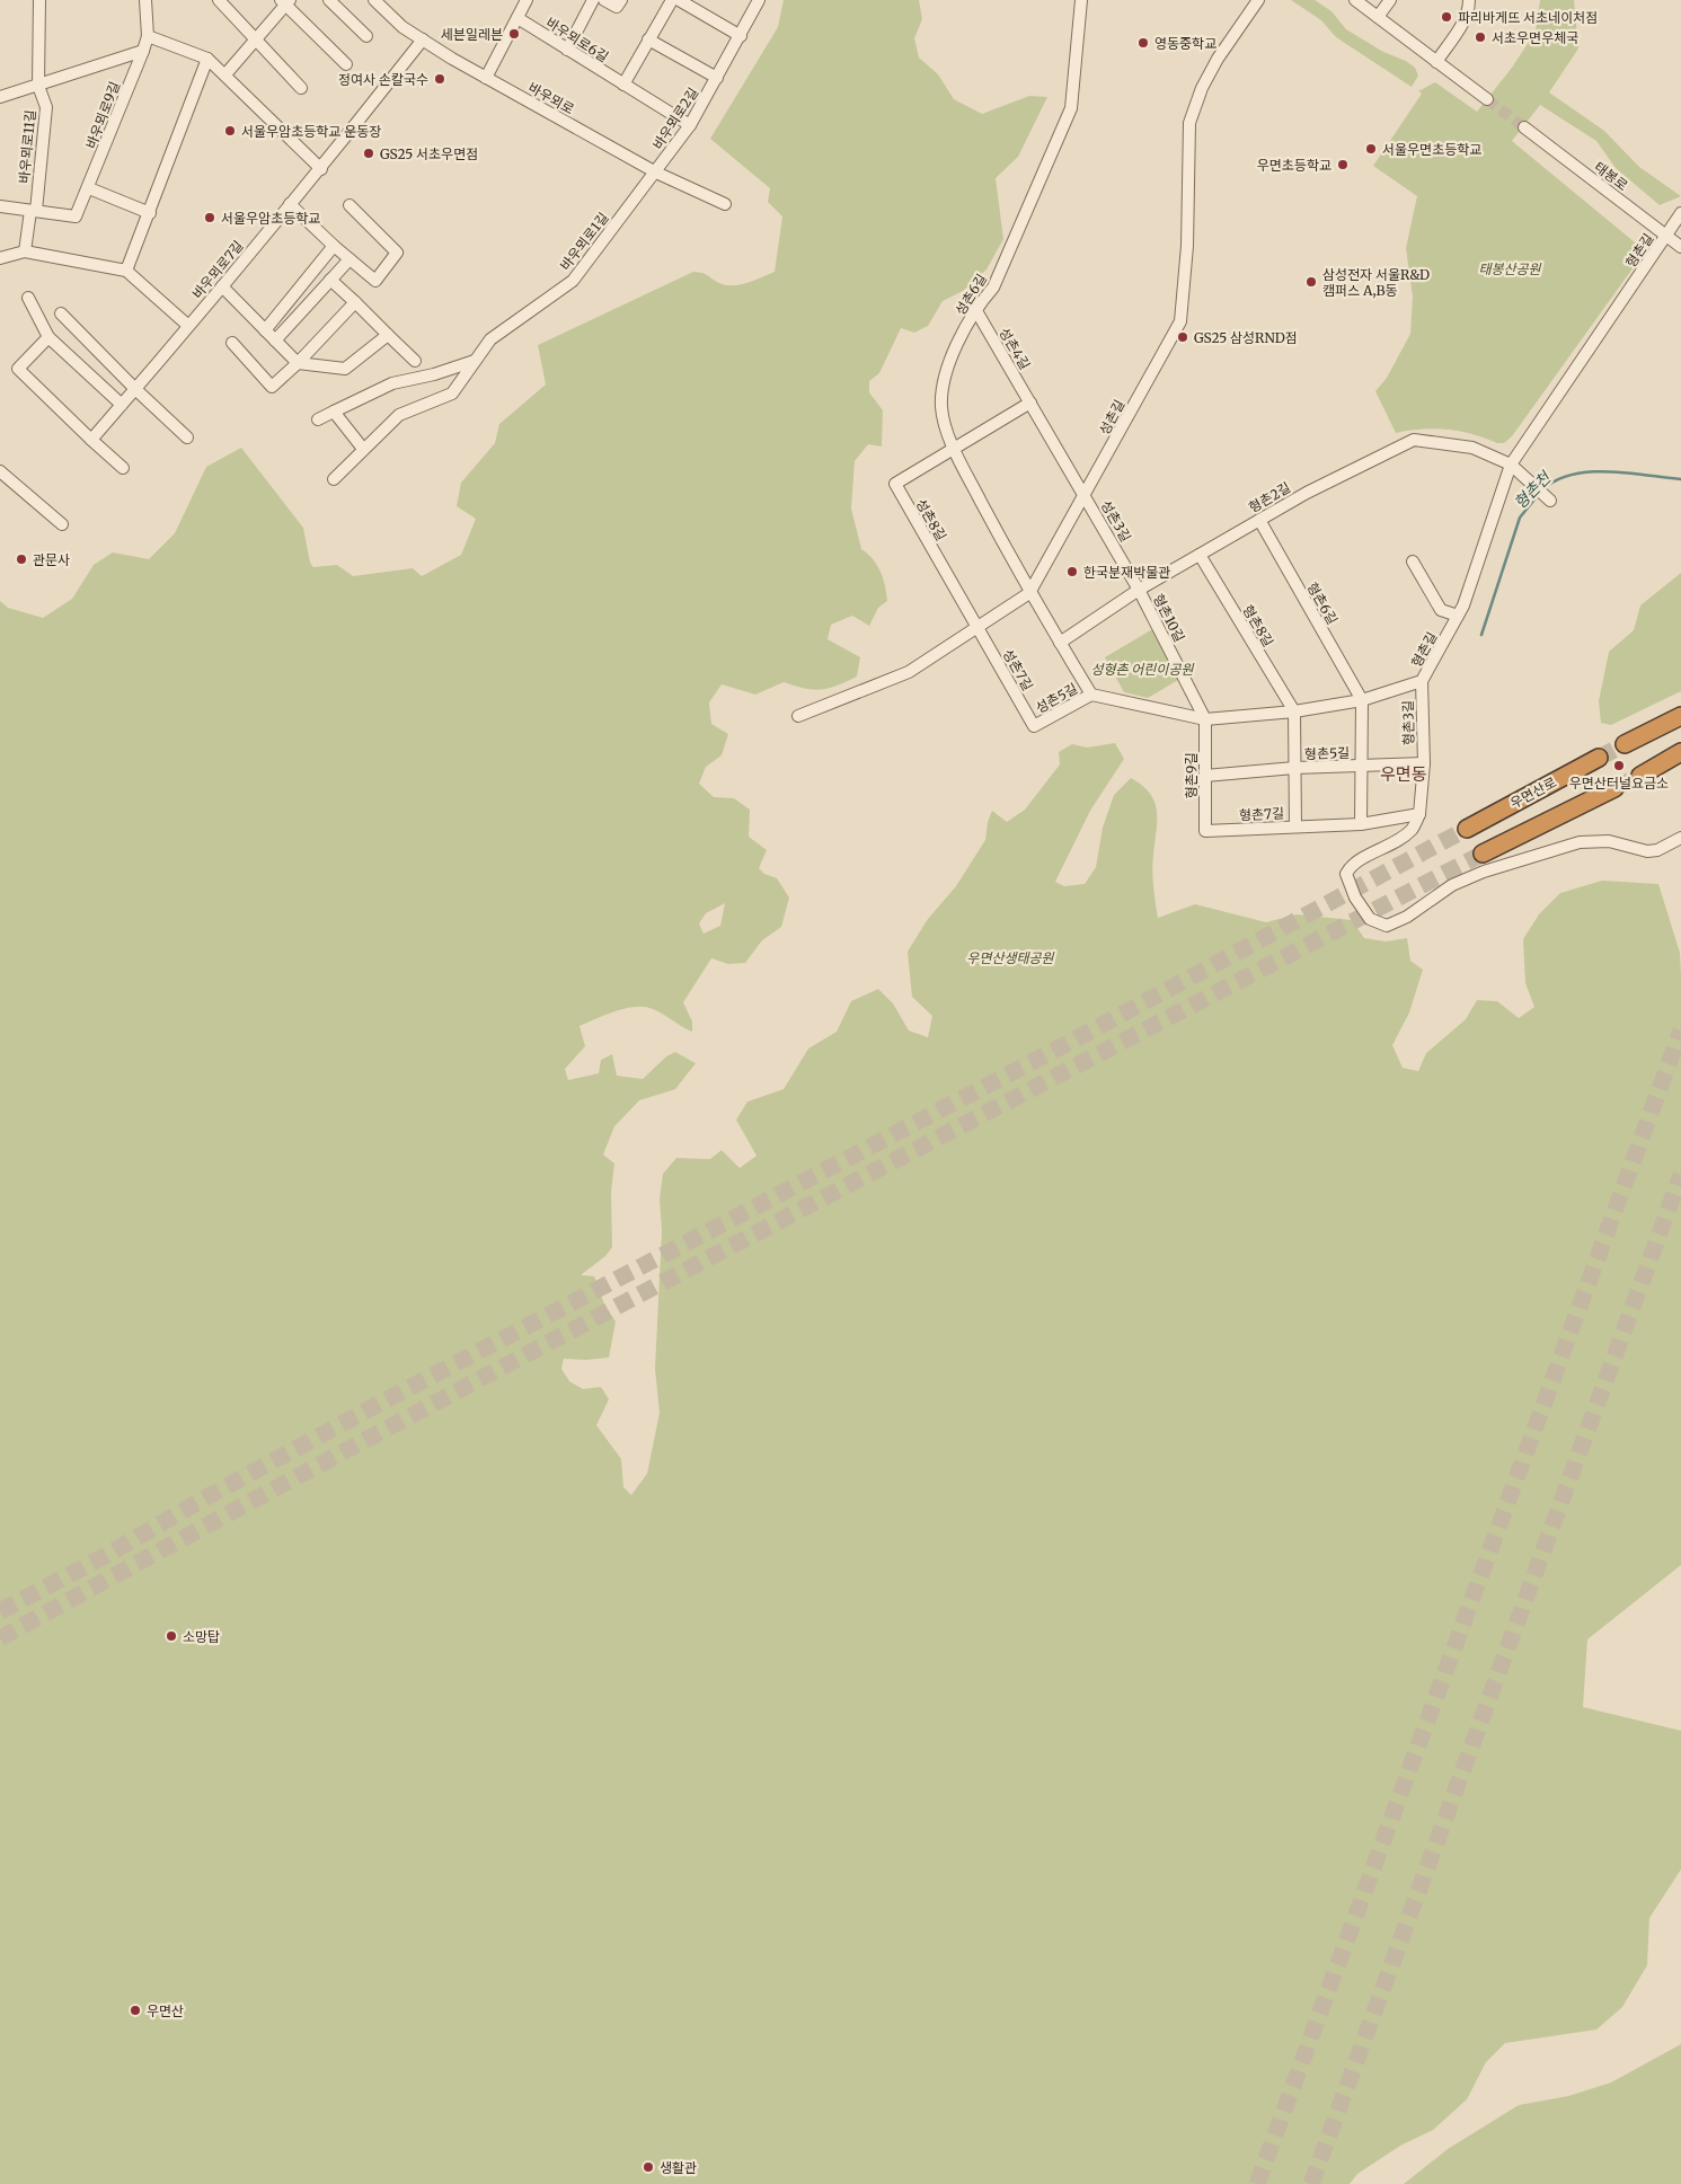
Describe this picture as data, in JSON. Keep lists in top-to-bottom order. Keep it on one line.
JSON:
{"streets":{"highway":["우면산로"],"street":["바우뫼로6길","바우뫼로","바우뫼로9길","바우뫼로2길","바우뫼로11길","태봉로","바우뫼로1길","형촌길","바우뫼로7길","성촌6길","성촌4길","성촌길","형촌2길","성촌8길","성촌3길","형촌6길","형촌10길","형촌8길","성촌7길","성촌5길","형촌3길","형촌5길","형촌9길","형촌7길"]},"crossings":[["바우뫼로6길","바우뫼로2길"],["바우뫼로","바우뫼로2길"],["바우뫼로","바우뫼로1길"],["바우뫼로","바우뫼로7길"],["바우뫼로9길","바우뫼로11길"],["바우뫼로2길","바우뫼로1길"],["태봉로","형촌길"],["형촌길","형촌2길"],["형촌길","형촌6길"],["형촌길","형촌10길"],["형촌길","형촌8길"],["형촌길","성촌5길"],["형촌길","형촌3길"],["형촌길","형촌5길"],["형촌길","형촌9길"],["형촌길","형촌7길"],["성촌6길","성촌4길"],["성촌6길","성촌길"],["성촌6길","성촌8길"],["성촌4길","성촌길"],["성촌4길","성촌3길"],["성촌길","성촌8길"],["성촌길","성촌3길"],["성촌길","성촌7길"],["형촌2길","성촌3길"],["형촌2길","형촌6길"],["형촌2길","형촌10길"],["형촌2길","형촌8길"],["성촌8길","성촌7길"],["성촌3길","형촌10길"],["형촌6길","형촌5길"],["형촌10길","형촌9길"],["형촌8길","형촌7길"],["성촌7길","성촌5길"],["형촌3길","형촌5길"],["형촌5길","형촌7길"],["형촌9길","형촌7길"]],"districts":["우면동"],"water":["형촌천"],"parks":["태봉산공원","성형촌 어린이공원","우면산생태공원"],"places":["파리바게뜨 서초네이처점","세븐일레븐","서초우면우체국","영동중학교","정여사 손칼국수","서울우암초등학교 운동장","서울우면초등학교","GS25 서초우면점","우면초등학교","서울우암초등학교","삼성전자 서울R&D 캠퍼스 A,B동","GS25 삼성RND점","관문사","한국분재박물관","우면산터널요금소","소망탑","우면산","생활관"]}
